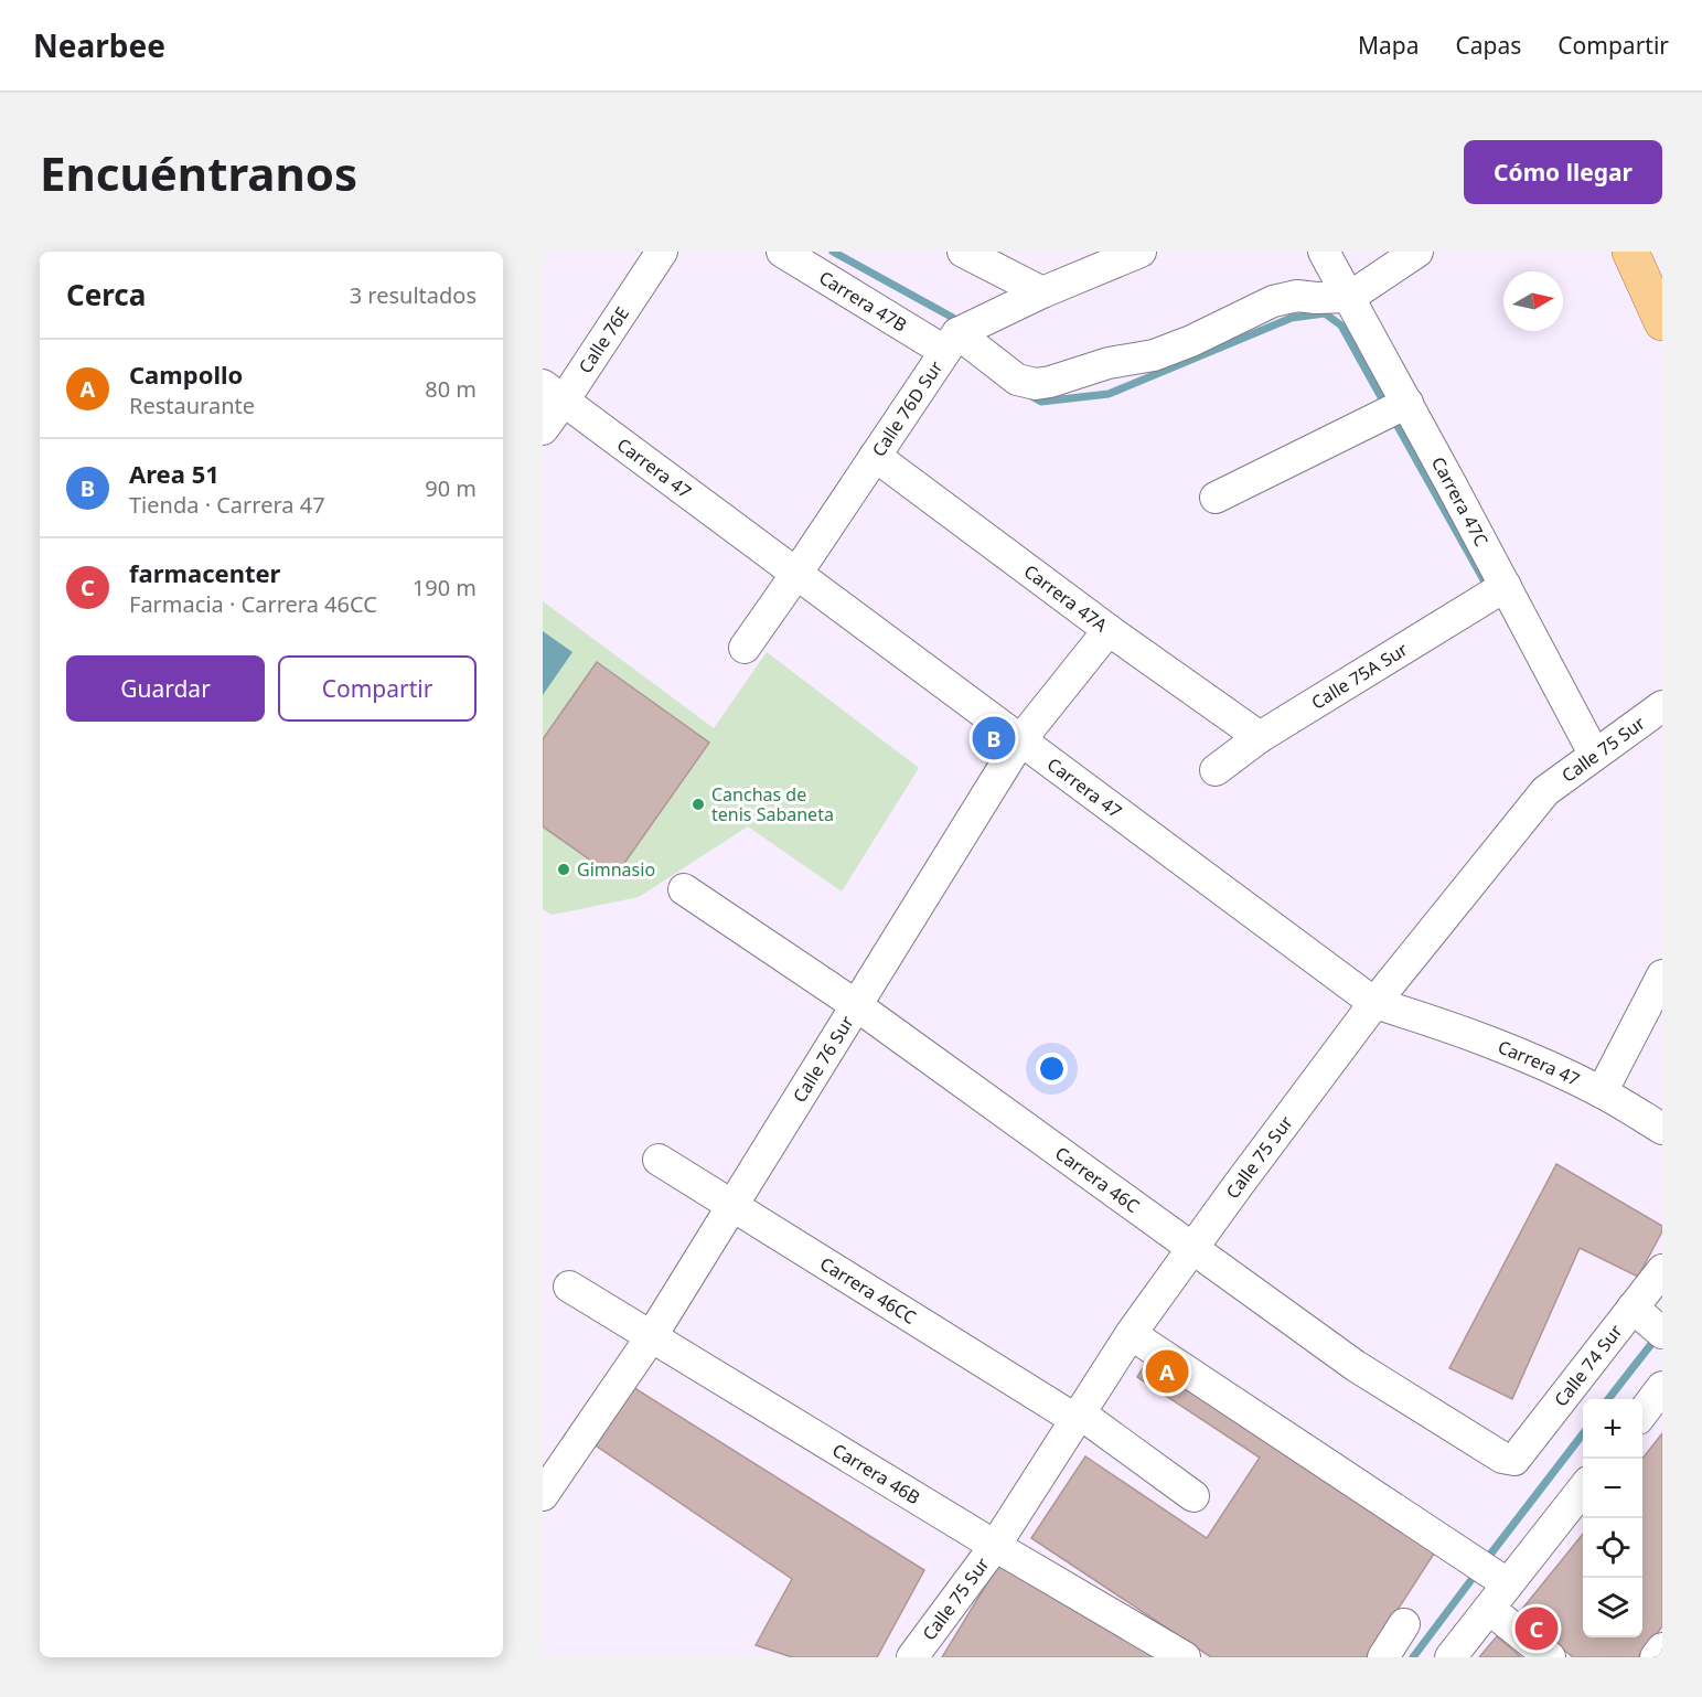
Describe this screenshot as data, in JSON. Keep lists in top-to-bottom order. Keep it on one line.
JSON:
{"streets":{"street":["Carrera 47B","Calle 76E","Calle 76D Sur","Carrera 47","Carrera 47C","Carrera 47A","Calle 75A Sur","Calle 75 Sur","Calle 76 Sur","Carrera 46C","Carrera 46CC","Calle 74 Sur","Carrera 46B"]},"crossings":[["Carrera 47B","Calle 76D Sur"],["Carrera 47B","Carrera 47C"],["Calle 76E","Carrera 47"],["Calle 76D Sur","Carrera 47"],["Calle 76D Sur","Carrera 47A"],["Carrera 47","Calle 75 Sur"],["Carrera 47","Calle 76 Sur"],["Carrera 47C","Calle 75A Sur"],["Carrera 47C","Calle 75 Sur"],["Carrera 47A","Calle 75A Sur"],["Carrera 47A","Calle 76 Sur"],["Calle 75 Sur","Carrera 46C"],["Calle 75 Sur","Carrera 46CC"],["Calle 75 Sur","Carrera 46B"],["Calle 76 Sur","Carrera 46C"],["Calle 76 Sur","Carrera 46CC"],["Calle 76 Sur","Carrera 46B"],["Carrera 46C","Calle 74 Sur"]],"places":["Canchas de tenis Sabaneta","Gimnasio"],"north":"right","page":{"header":"Nearbee","nav":["Mapa","Capas","Compartir"],"buttons":["Cómo llegar",["Guardar","Compartir"]],"title":"Encuéntranos","heading":["Cerca","3 resultados"],"list":[{"mark":"A","name":"Campollo","note":"Restaurante","value":"80 m"},{"mark":"B","name":"Area 51","note":"Tienda · Carrera 47","value":"90 m"},{"mark":"C","name":"farmacenter","note":"Farmacia · Carrera 46CC","value":"190 m"}],"pins":["B","A","C"],"map_buttons":["+","−"]}}
